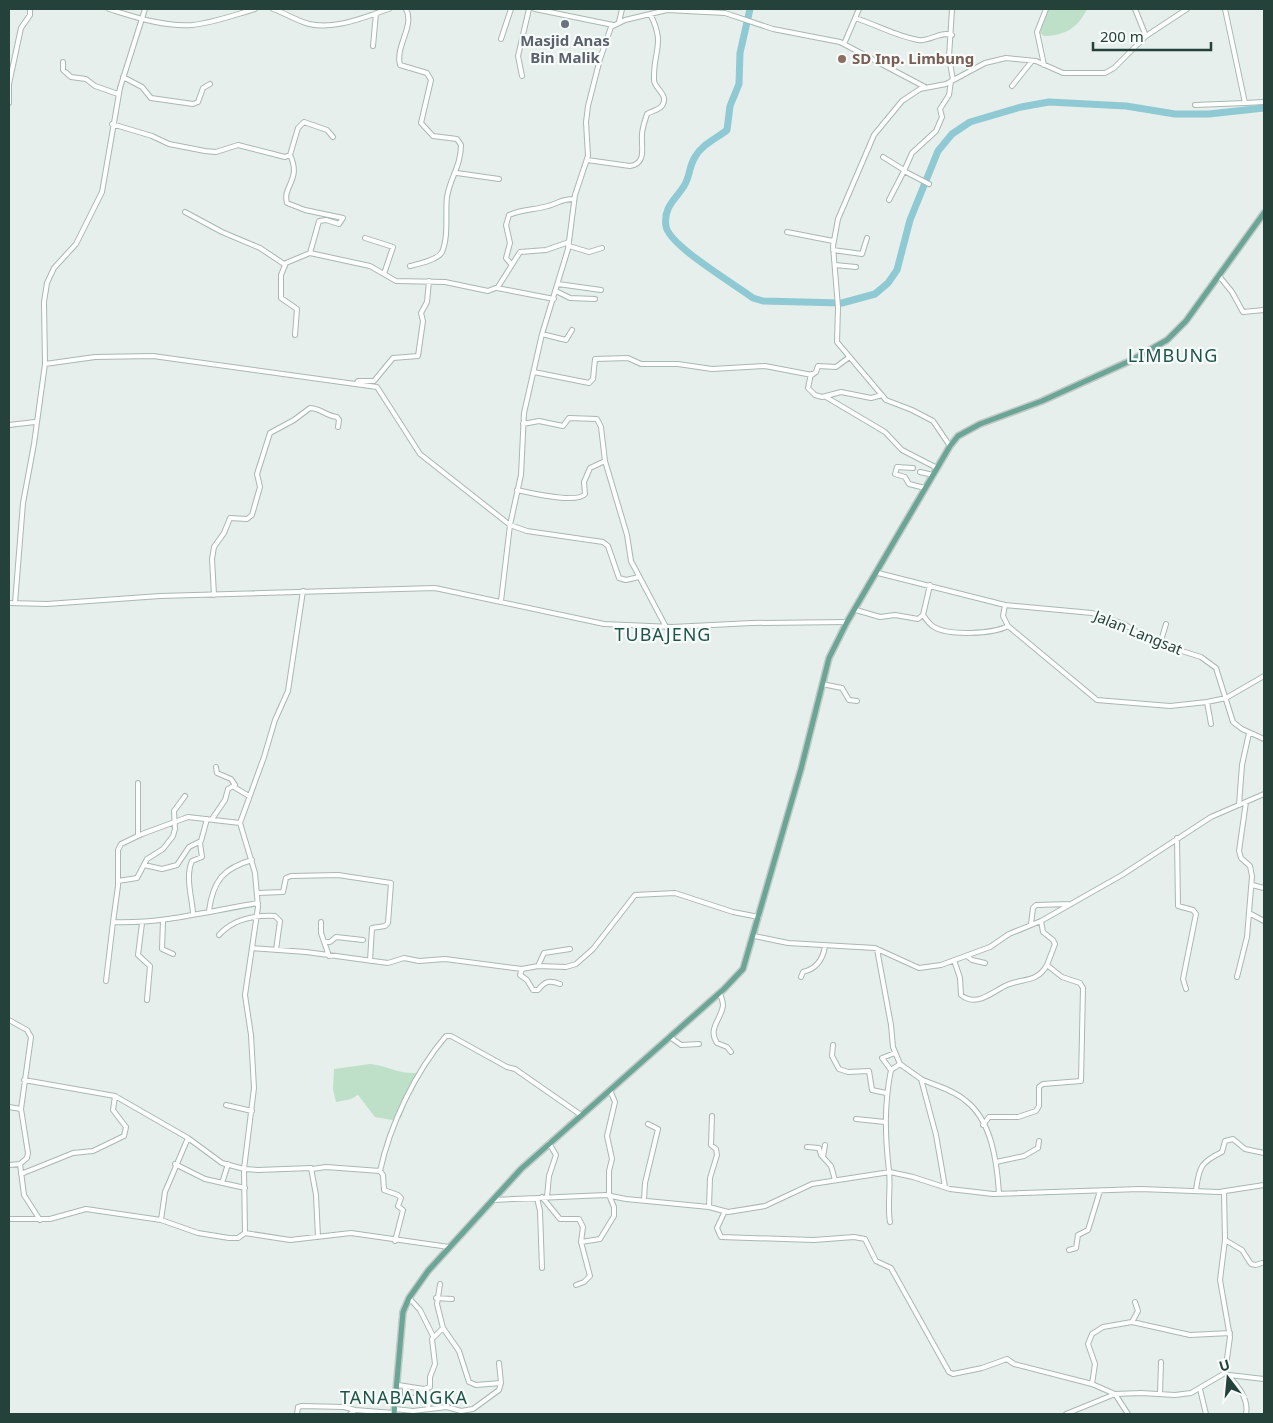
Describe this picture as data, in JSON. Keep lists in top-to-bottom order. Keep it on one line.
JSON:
{"streets":{"street":["Jalan Langsat"]},"districts":["LIMBUNG","TUBAJENG","TANABANGKA"],"places":["Masjid Anas Bin Malik","SD Inp. Limbung"],"scale_bar":"200 m","north":"top"}
